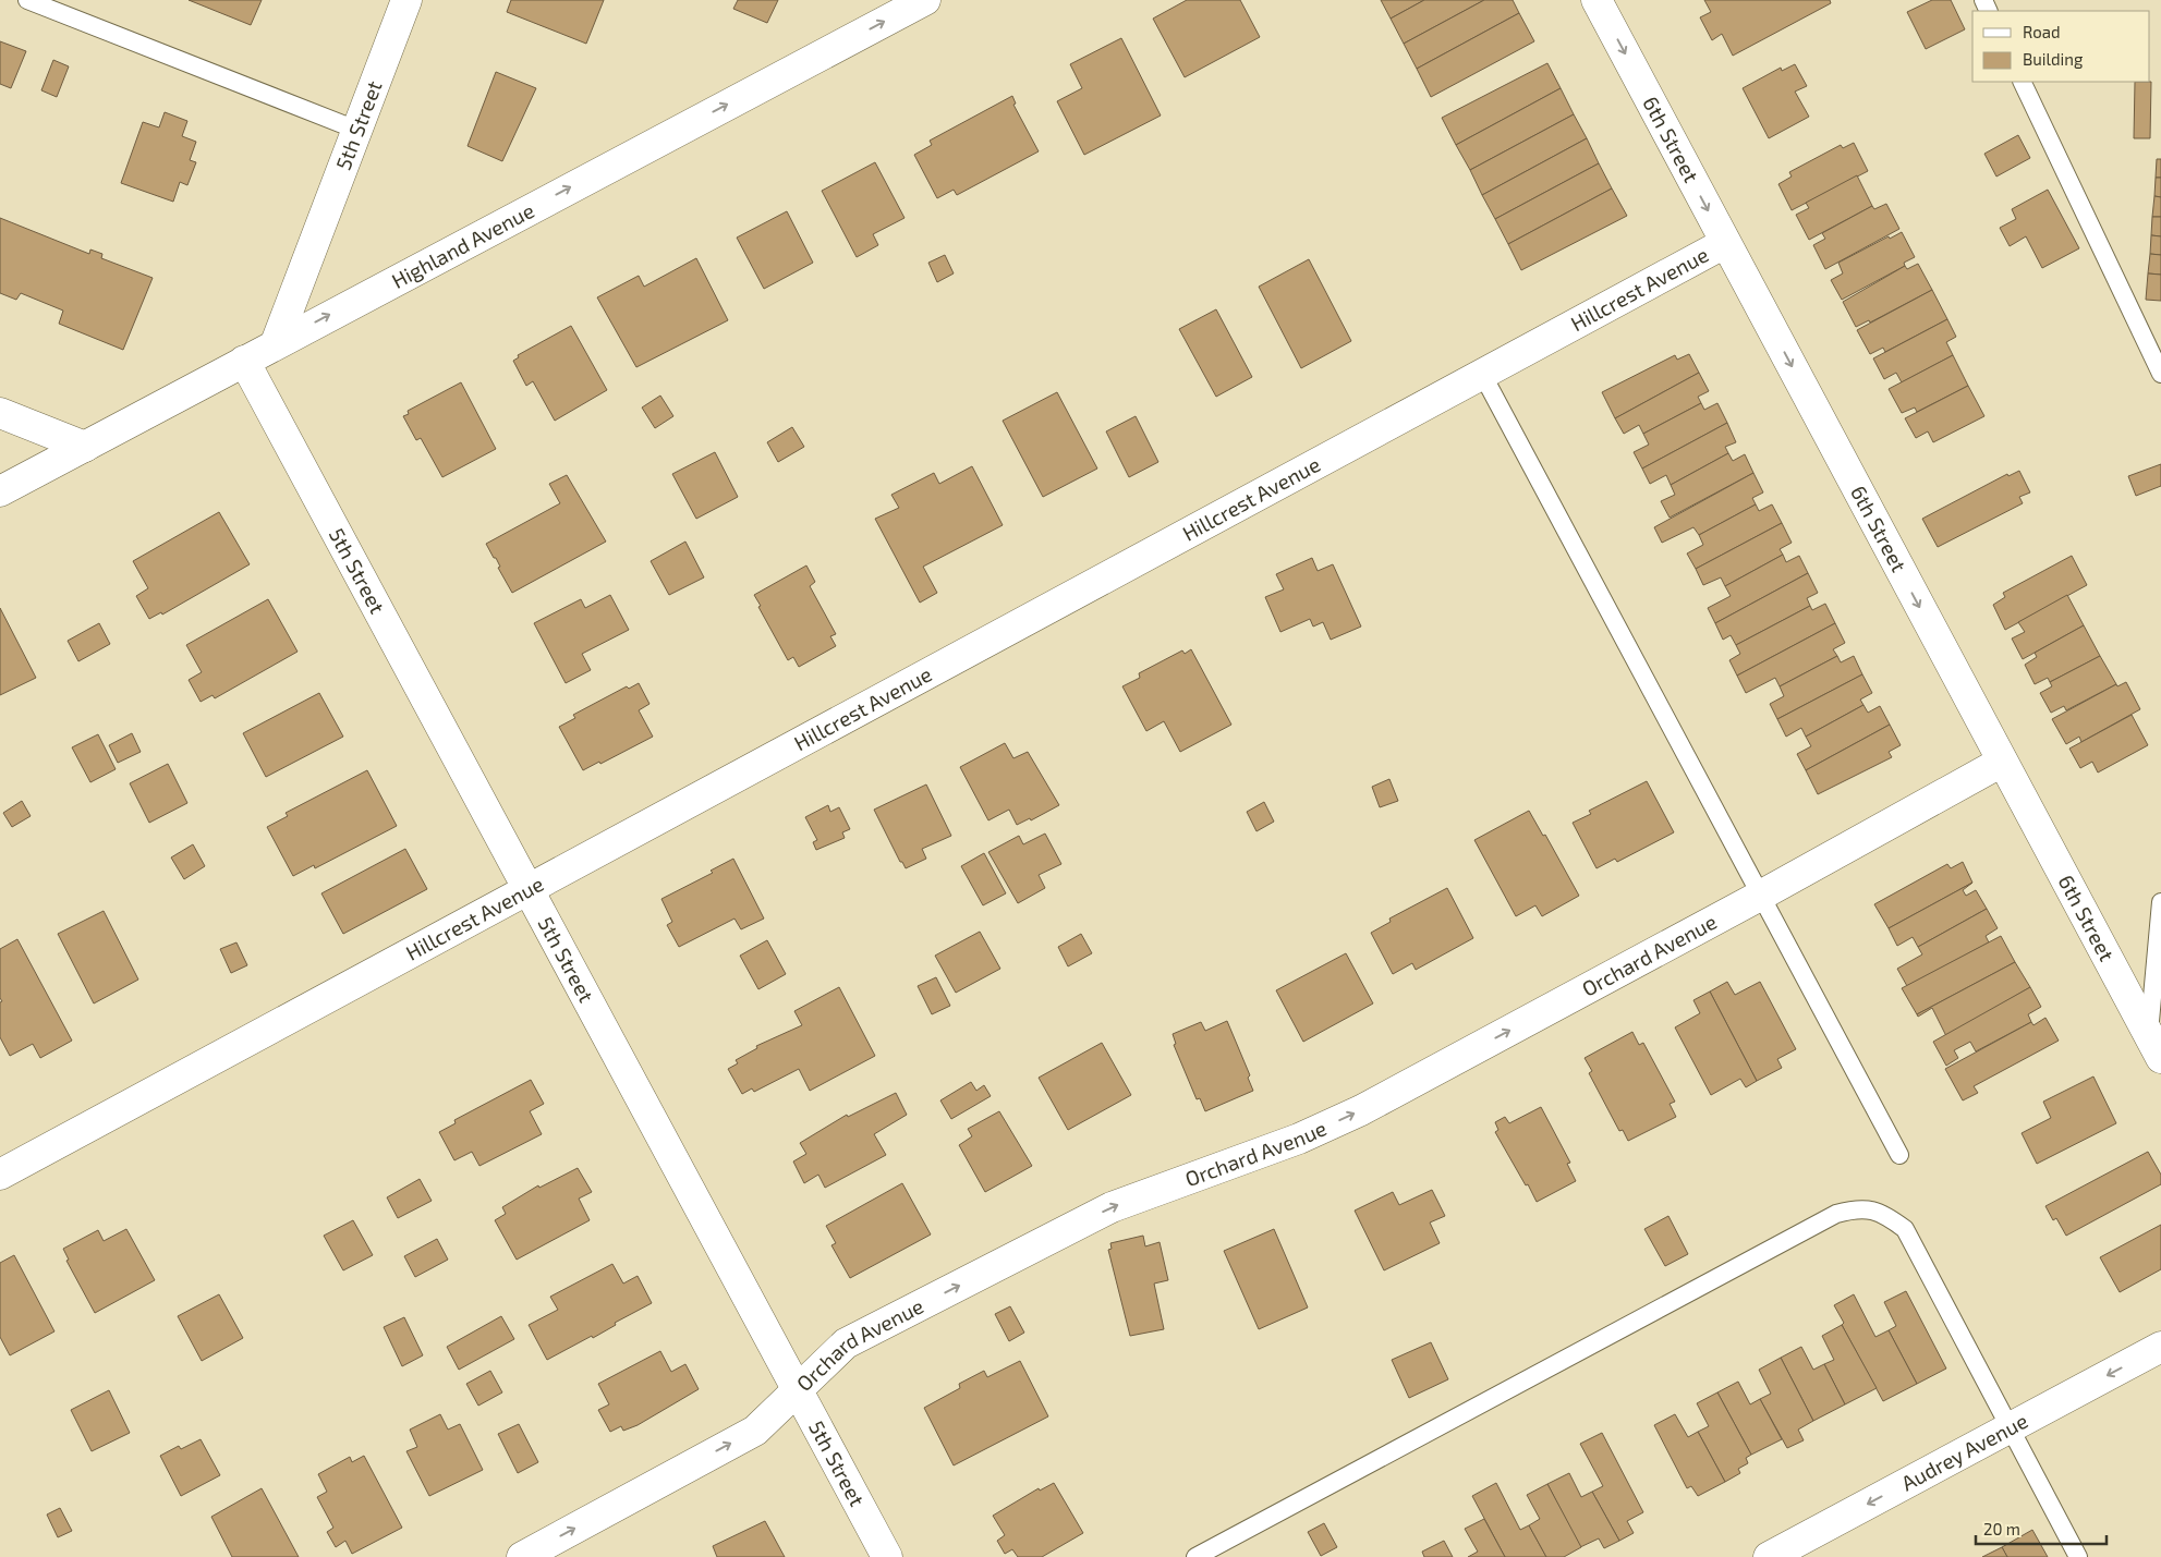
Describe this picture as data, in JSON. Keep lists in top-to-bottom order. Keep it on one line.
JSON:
{"streets":{"street":["5th Street","6th Street","Highland Avenue","Hillcrest Avenue","Orchard Avenue","Audrey Avenue"]},"crossings":[["5th Street","Highland Avenue"],["5th Street","Hillcrest Avenue"],["5th Street","Orchard Avenue"],["6th Street","Hillcrest Avenue"],["6th Street","Orchard Avenue"]],"one_way":["6th Street","Highland Avenue","Orchard Avenue","Audrey Avenue"],"legend":["Road","Building"],"scale_bar":"20 m"}
